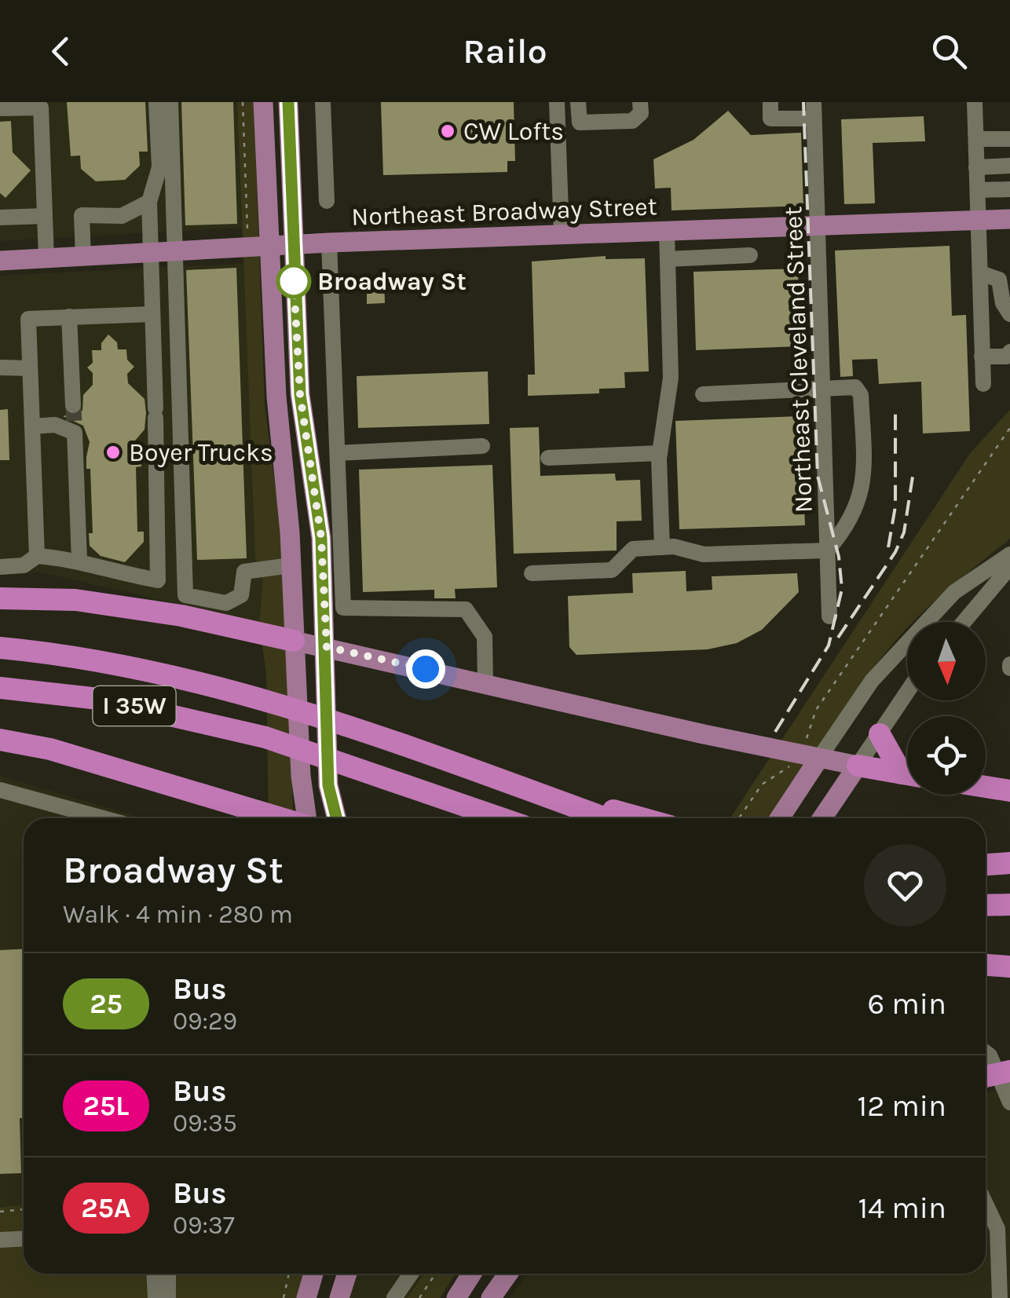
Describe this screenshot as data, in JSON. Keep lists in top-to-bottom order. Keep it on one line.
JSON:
{"streets":{"highway":["I 35W"],"main road":["Northeast Broadway Street"],"street":["Northeast Cleveland Street"]},"crossings":[["Northeast Broadway Street","Northeast Cleveland Street"]],"places":["CW Lofts","Broadway St","Boyer Trucks"],"lines":["bus line 25"],"north":"bottom","page":{"header":"Railo","heading":["Broadway St","Walk · 4 min · 280 m"],"list":[{"mark":"25","name":"Bus","note":"09:29","value":"6 min"},{"mark":"25L","name":"Bus","note":"09:35","value":"12 min"},{"mark":"25A","name":"Bus","note":"09:37","value":"14 min"}]}}
